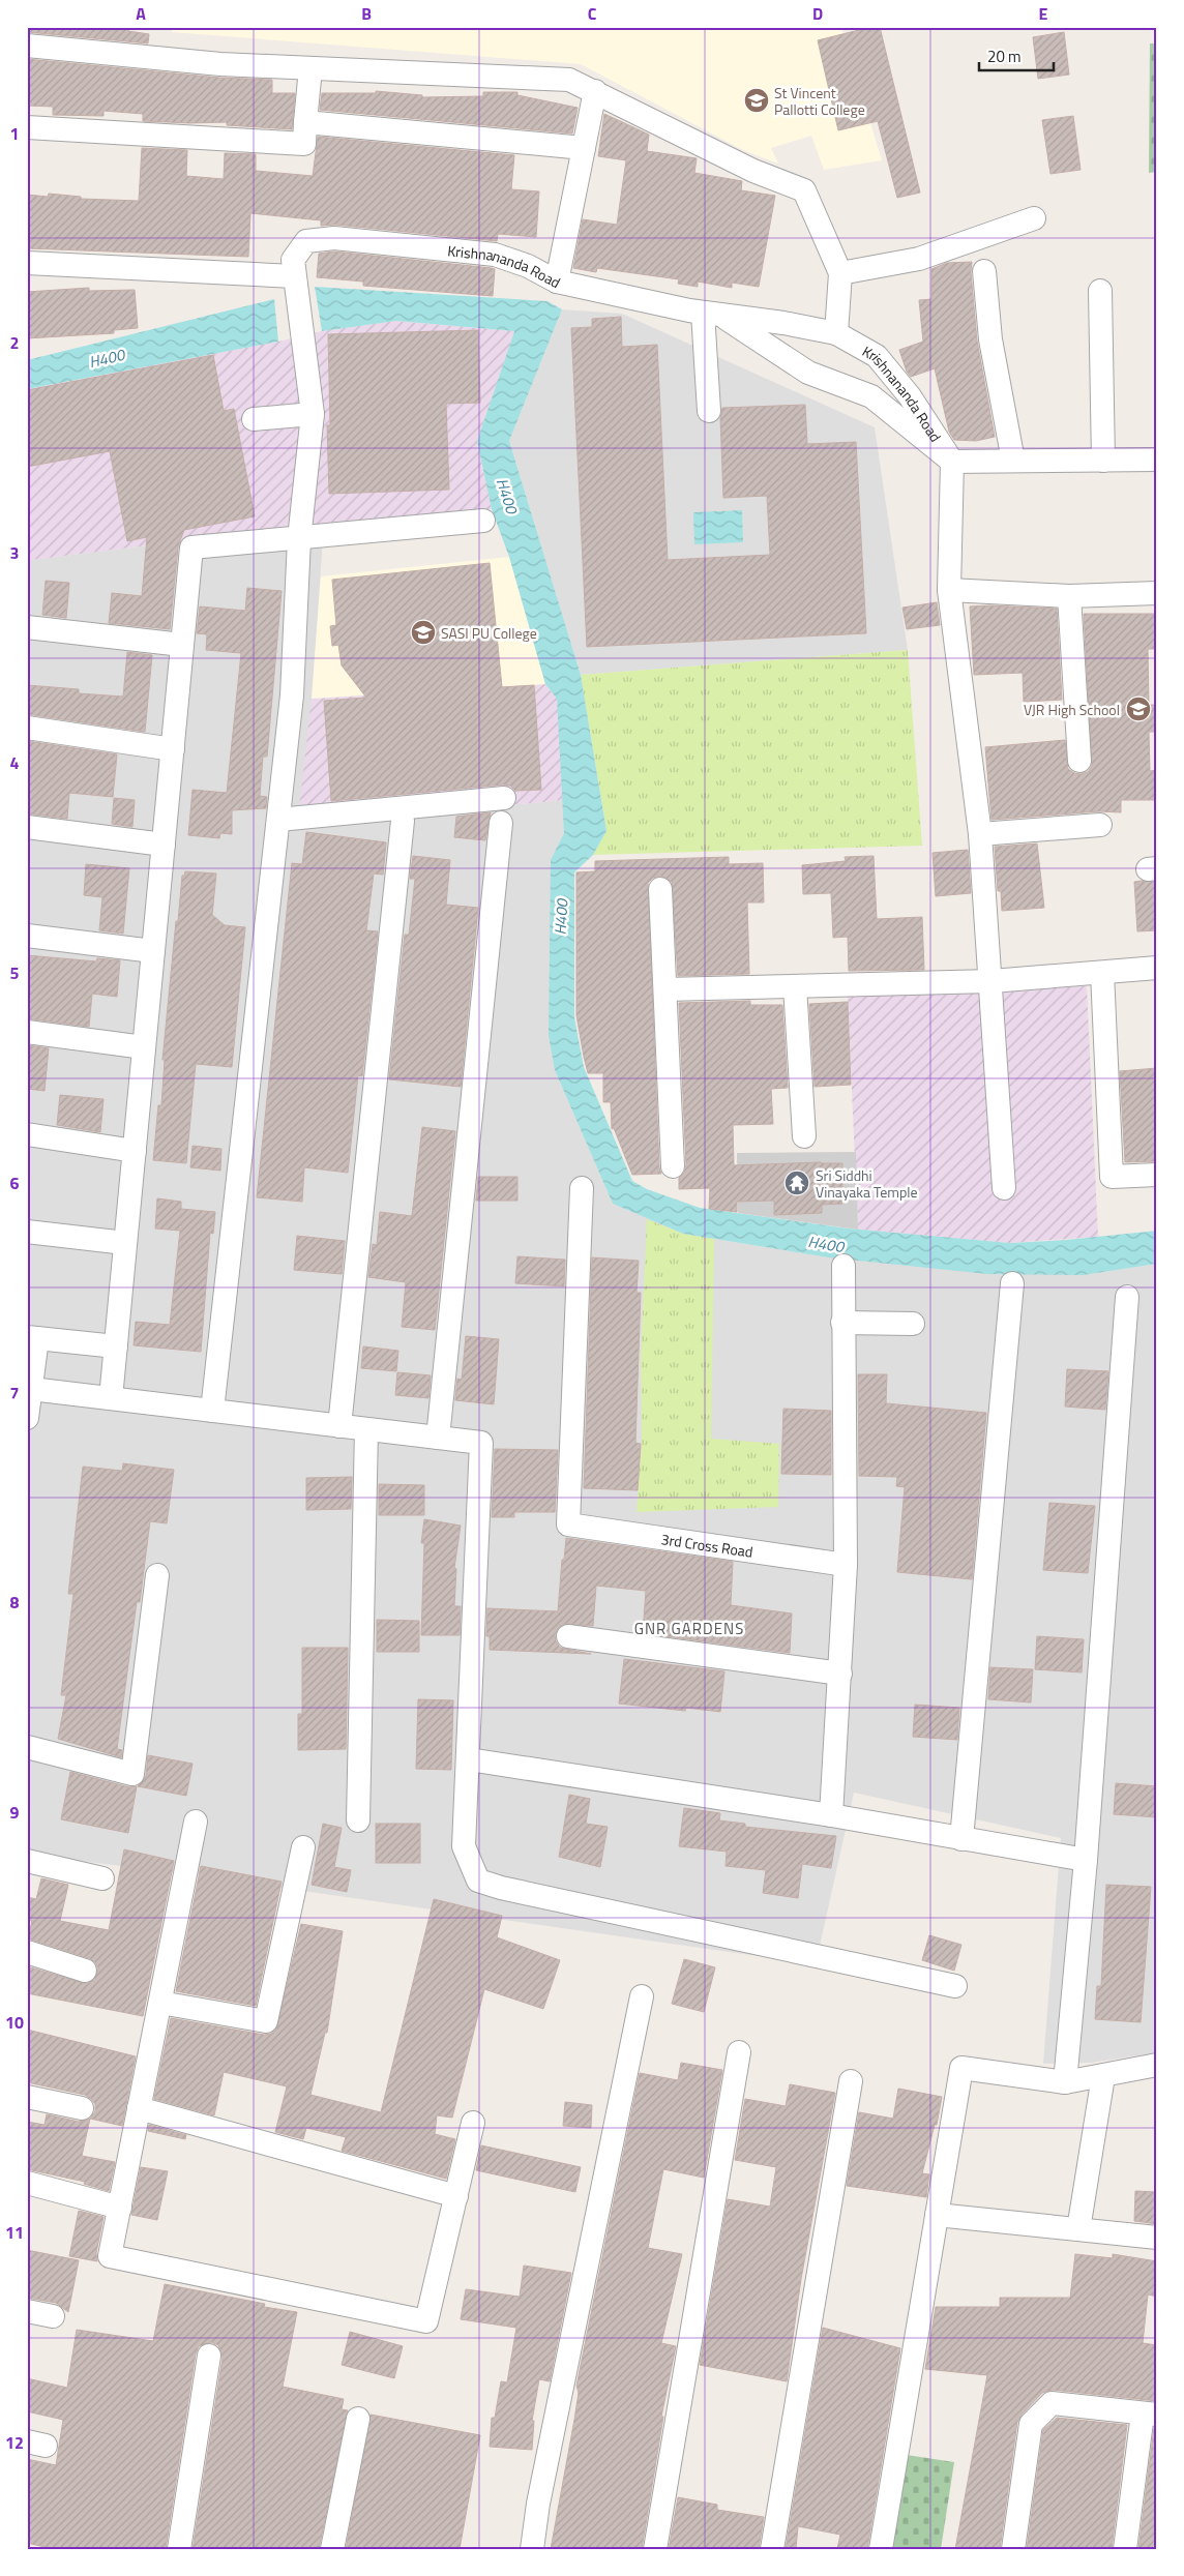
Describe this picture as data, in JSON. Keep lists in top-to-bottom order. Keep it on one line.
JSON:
{"streets":{"street":["Krishnananda Road","3rd Cross Road"]},"districts":["GNR GARDENS"],"water":["H400"],"places":{"school or university":["St Vincent Pallotti College","SASI PU College","VJR High School"],"temple":["Sri Siddhi Vinayaka Temple"]},"scale_bar":"20 m","grid":{"columns":["A","B","C","D","E"],"rows":["1","2","3","4","5","6","7","8","9","10","11","12"]}}
